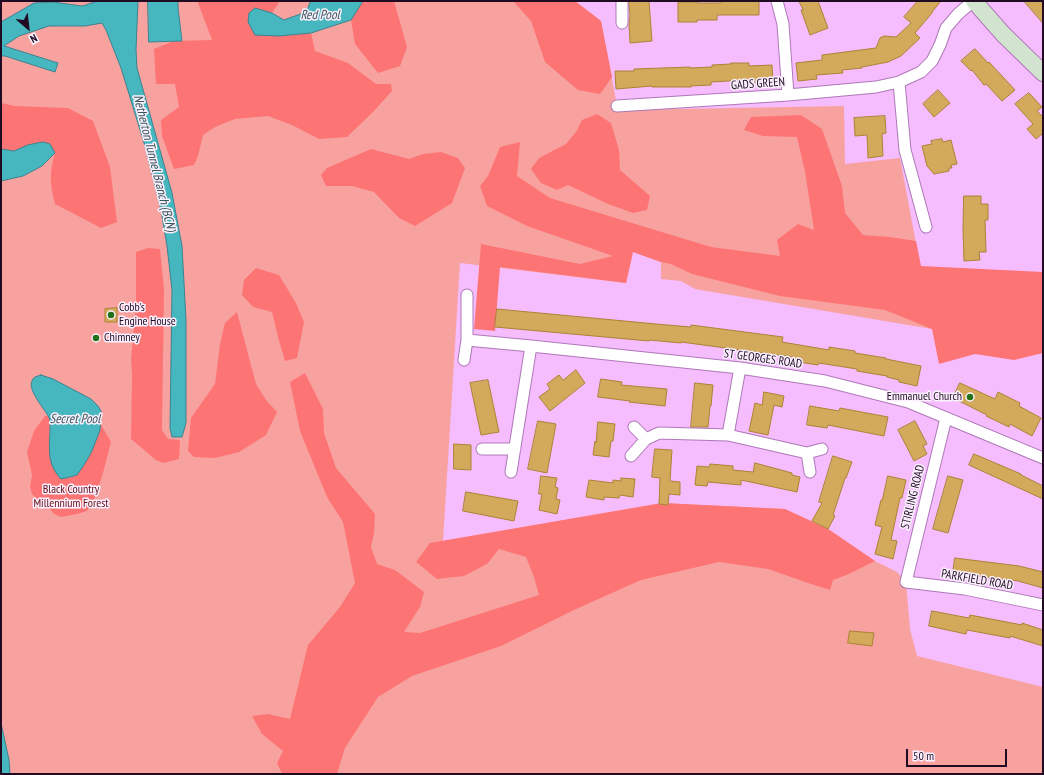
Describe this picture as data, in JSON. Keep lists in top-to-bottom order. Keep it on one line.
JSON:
{"streets":{"street":["GADS GREEN","ST GEORGES ROAD","STIRLING ROAD","PARKFIELD ROAD"]},"crossings":[["ST GEORGES ROAD","STIRLING ROAD"],["STIRLING ROAD","PARKFIELD ROAD"]],"water":["Red Pool","Netherton Tunnel Branch (BCN)","Secret Pool"],"parks":["Black Country Millennium Forest"],"places":["Cobb's Engine House","Chimney","Emmanuel Church"],"scale_bar":"50 m","north":"bottom right"}
